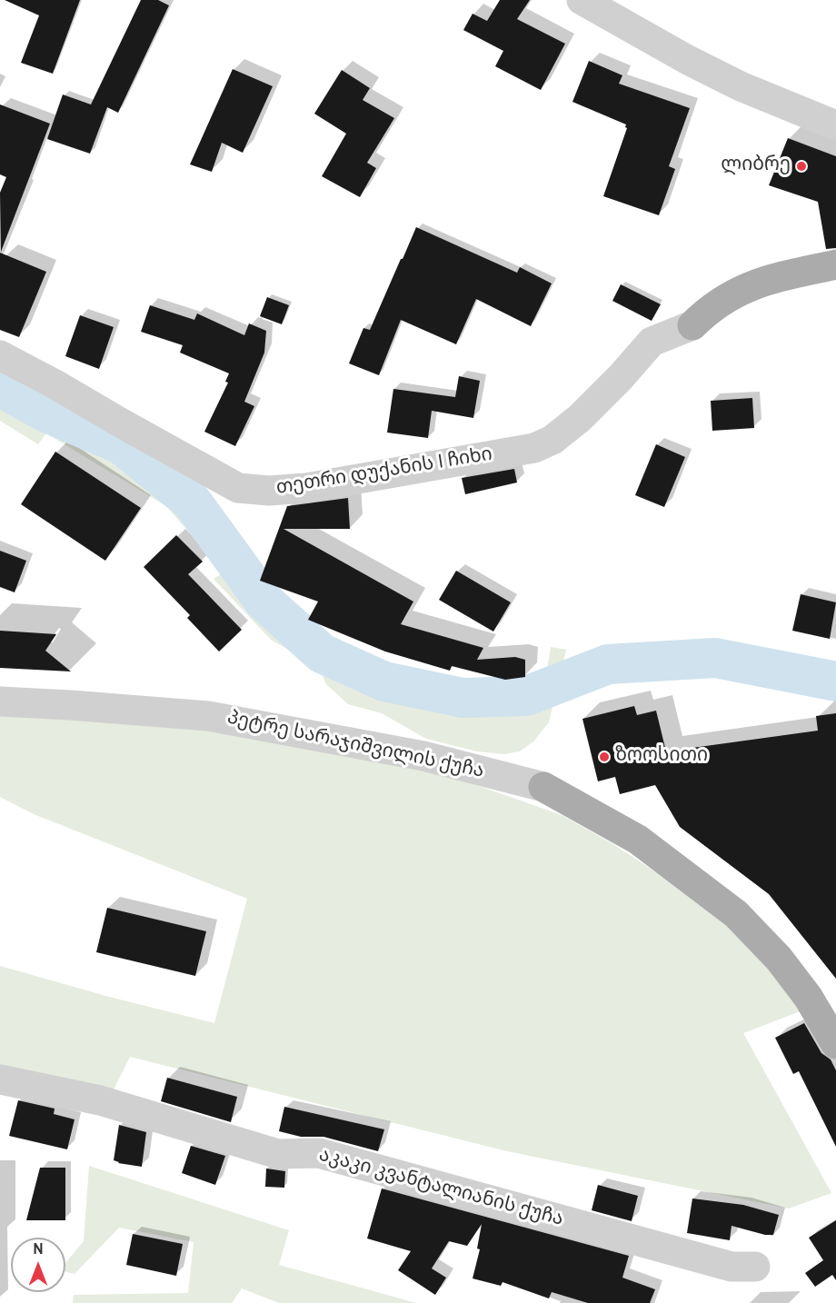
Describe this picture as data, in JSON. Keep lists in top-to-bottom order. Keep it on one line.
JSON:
{"streets":{"main road":["პეტრე სარაჯიშვილის ქუჩა"],"street":["თეთრი დუქანის I ჩიხი","აკაკი კვანტალიანის ქუჩა"]},"places":["ლიბრე","ზოოსითი"],"north":"top"}
